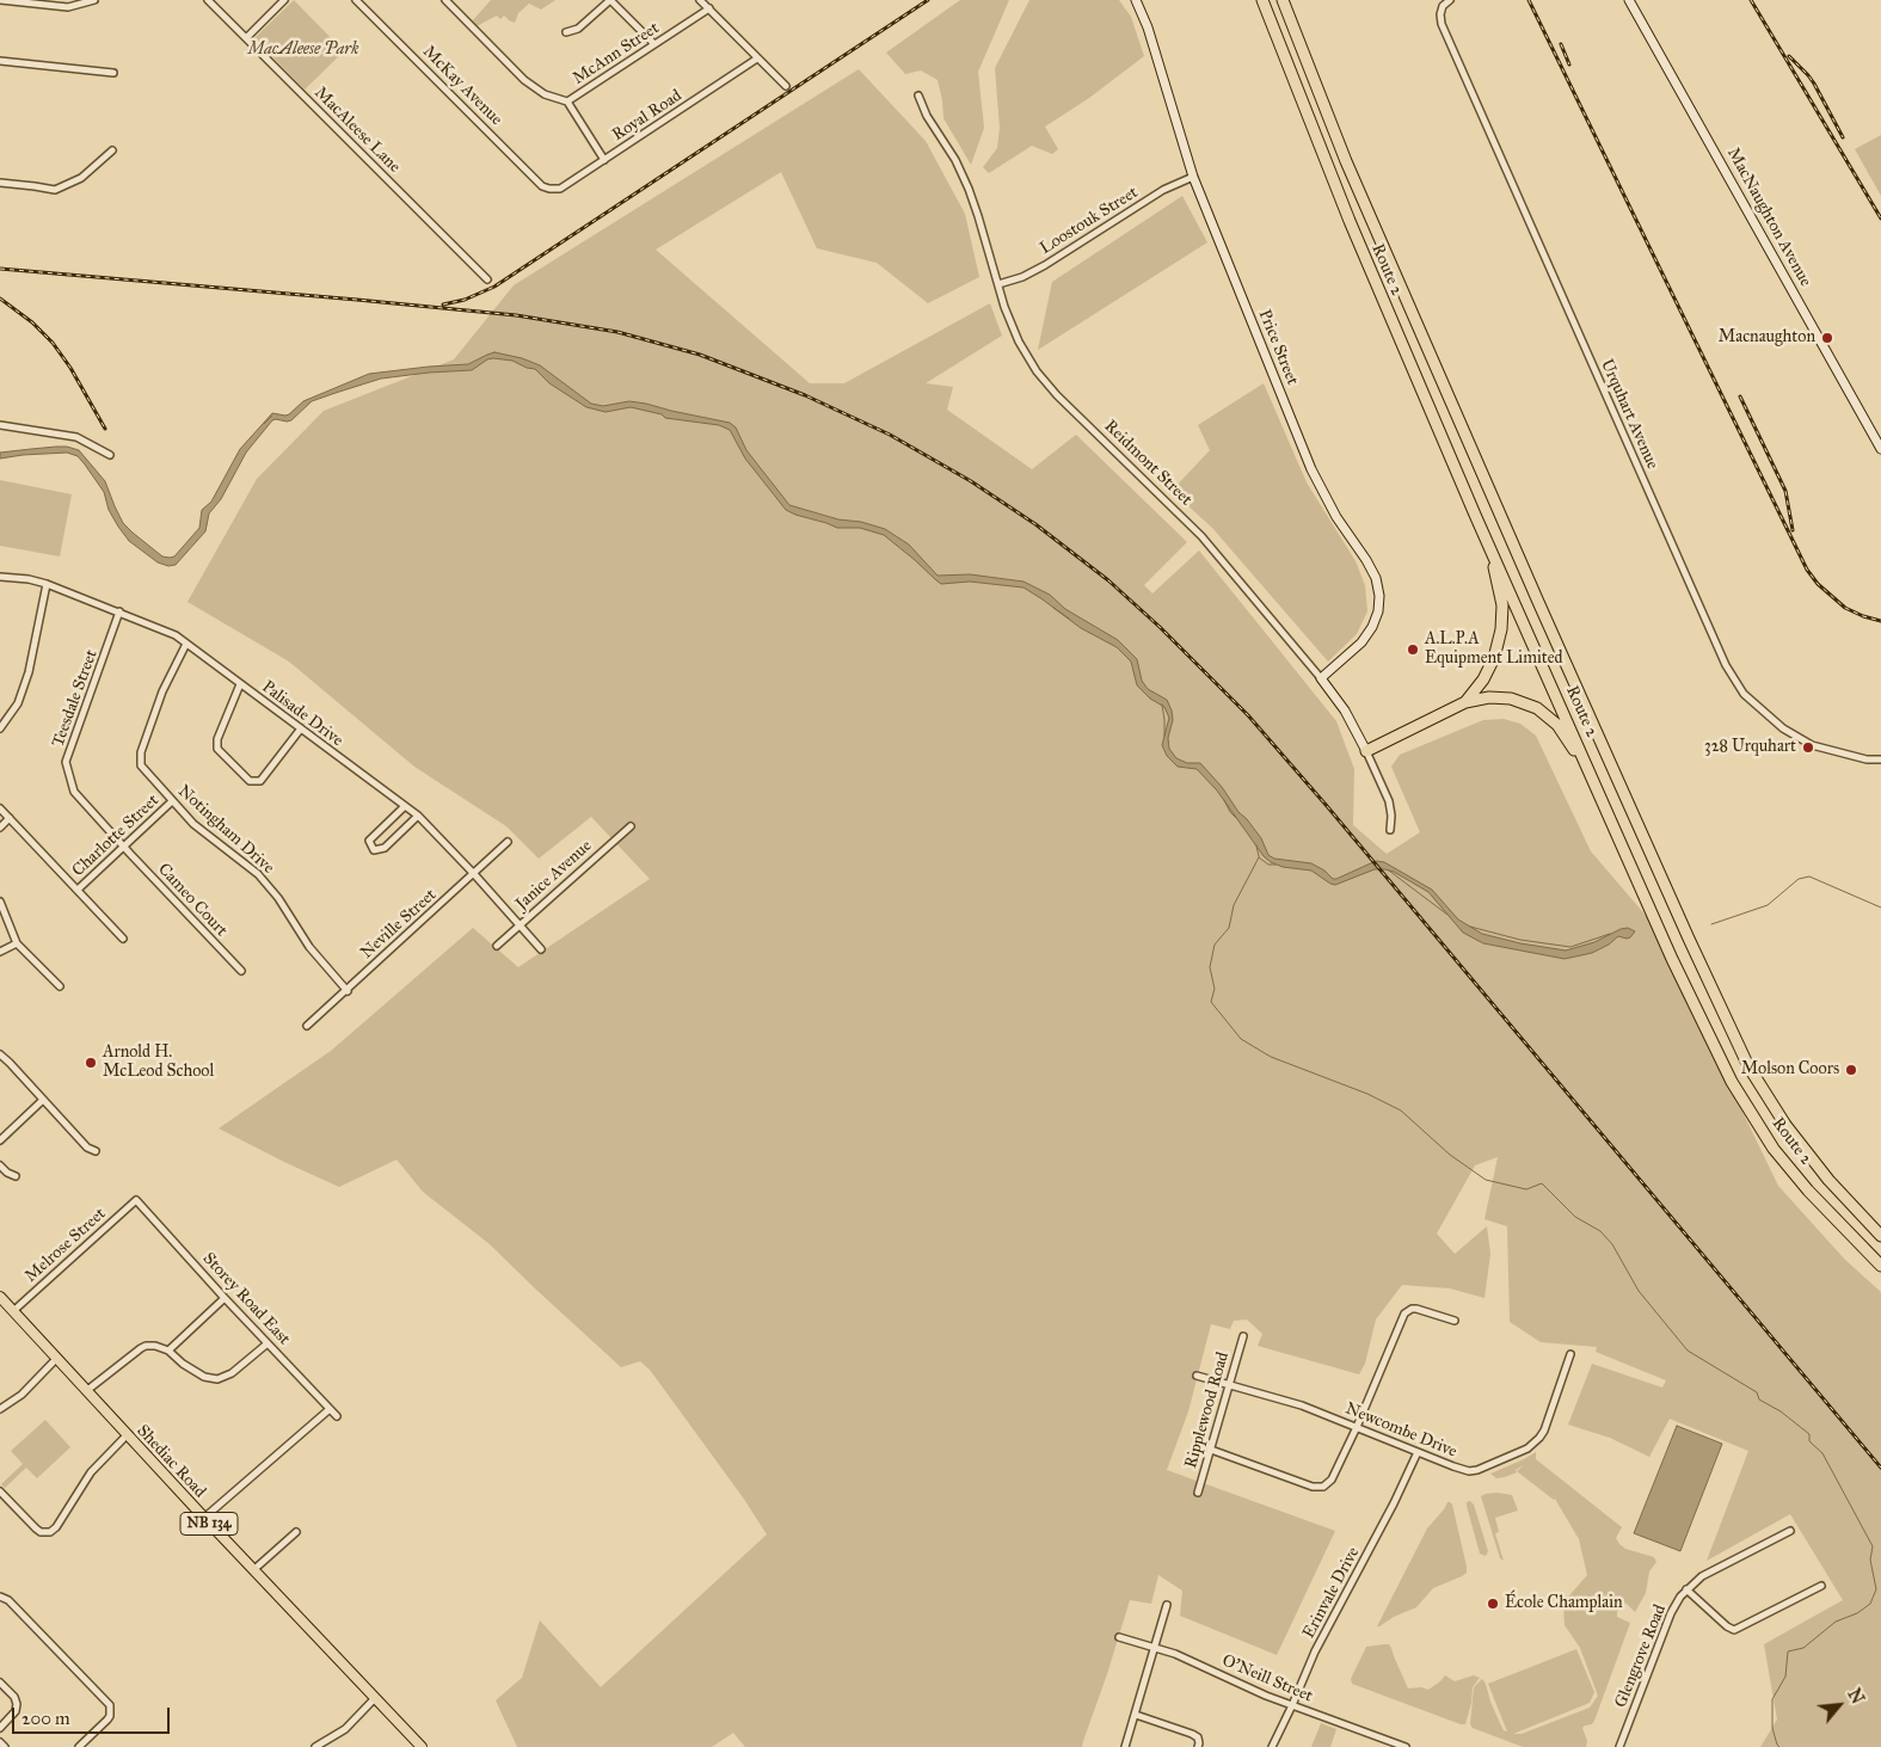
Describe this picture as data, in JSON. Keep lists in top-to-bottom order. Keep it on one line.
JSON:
{"streets":{"highway":["Route 2"],"main road":["Shediac Road","NB 134"],"street":["McAnn Street","McKay Avenue","Royal Road","MacAleese Lane","MacNaughton Avenue","Loostouk Street","Price Street","Urquhart Avenue","Reidmont Street","Teesdale Street","Palisade Drive","Notingham Drive","Charlotte Street","Janice Avenue","Cameo Court","Neville Street","Melrose Street","Storey Road East","Ripplewood Road","Newcombe Drive","Erinvale Drive","Glengrove Road","O'Neill Street"]},"crossings":[["McKay Avenue","Royal Road"],["Loostouk Street","Price Street"],["Loostouk Street","Reidmont Street"],["Price Street","Reidmont Street"],["Teesdale Street","Palisade Drive"],["Teesdale Street","Charlotte Street"],["Teesdale Street","Cameo Court"],["Palisade Drive","Notingham Drive"],["Palisade Drive","Janice Avenue"],["Palisade Drive","Neville Street"],["Notingham Drive","Charlotte Street"],["Notingham Drive","Neville Street"],["Charlotte Street","Cameo Court"],["Melrose Street","Storey Road East"],["Melrose Street","Shediac Road"],["Ripplewood Road","Newcombe Drive"],["Newcombe Drive","Erinvale Drive"],["Erinvale Drive","O'Neill Street"]],"parks":["MacAleese Park"],"places":["Macnaughton","A.L.P.A Equipment Limited","328 Urquhart","Arnold H. McLeod School","Molson Coors","École Champlain"],"scale_bar":"200 m","north":"top right"}
